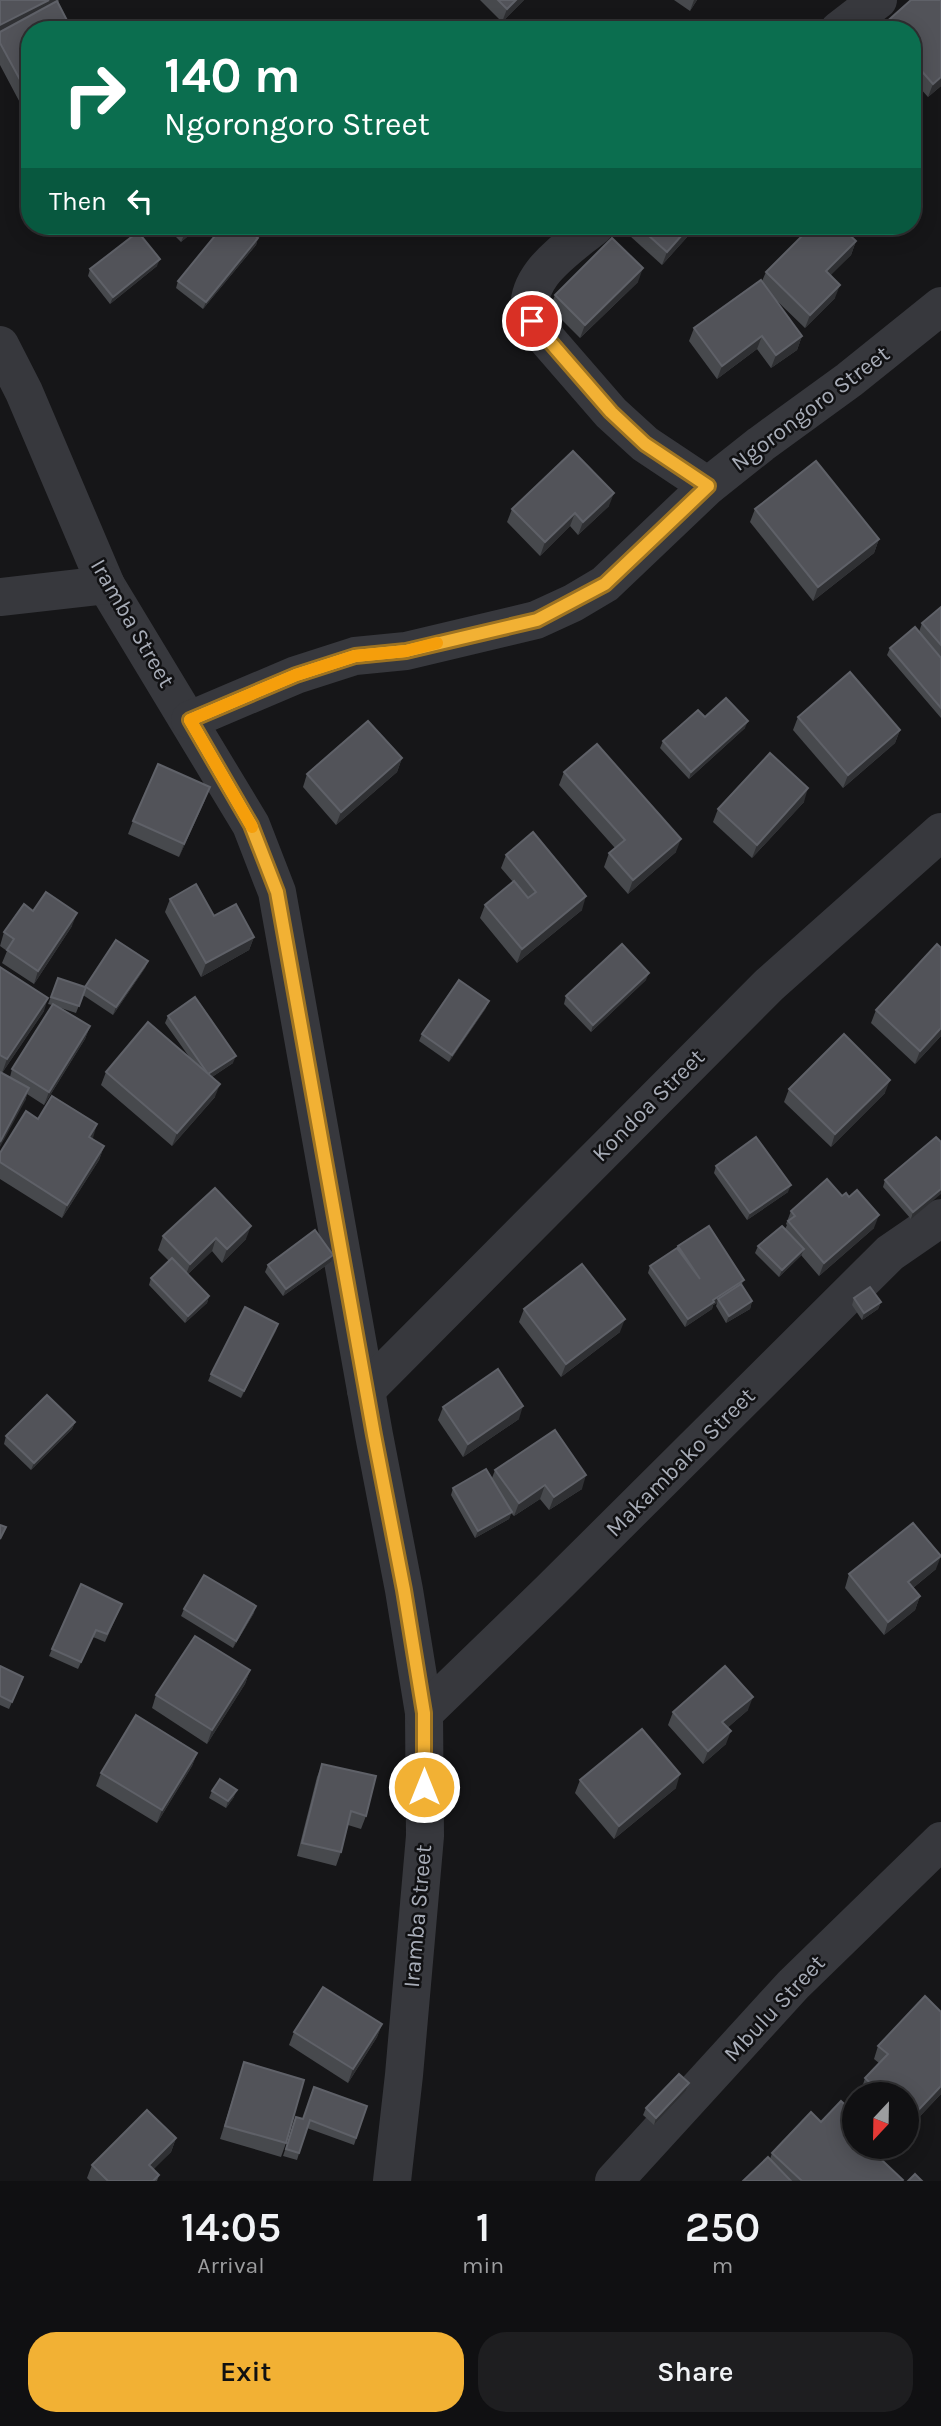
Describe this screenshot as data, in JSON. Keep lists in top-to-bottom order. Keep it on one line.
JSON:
{"streets":{"street":["Ngorongoro Street","Iramba Street","Kondoa Street","Makambako Street","Mbulu Street"]},"crossings":[["Ngorongoro Street","Iramba Street"],["Iramba Street","Kondoa Street"],["Iramba Street","Makambako Street"]],"north":"bottom","page":{"turn":["140 m","Ngorongoro Street"],"then":"Then","eta":["14:05","Arrival","1","min","250","m"],"buttons":["Exit","Share"]}}
